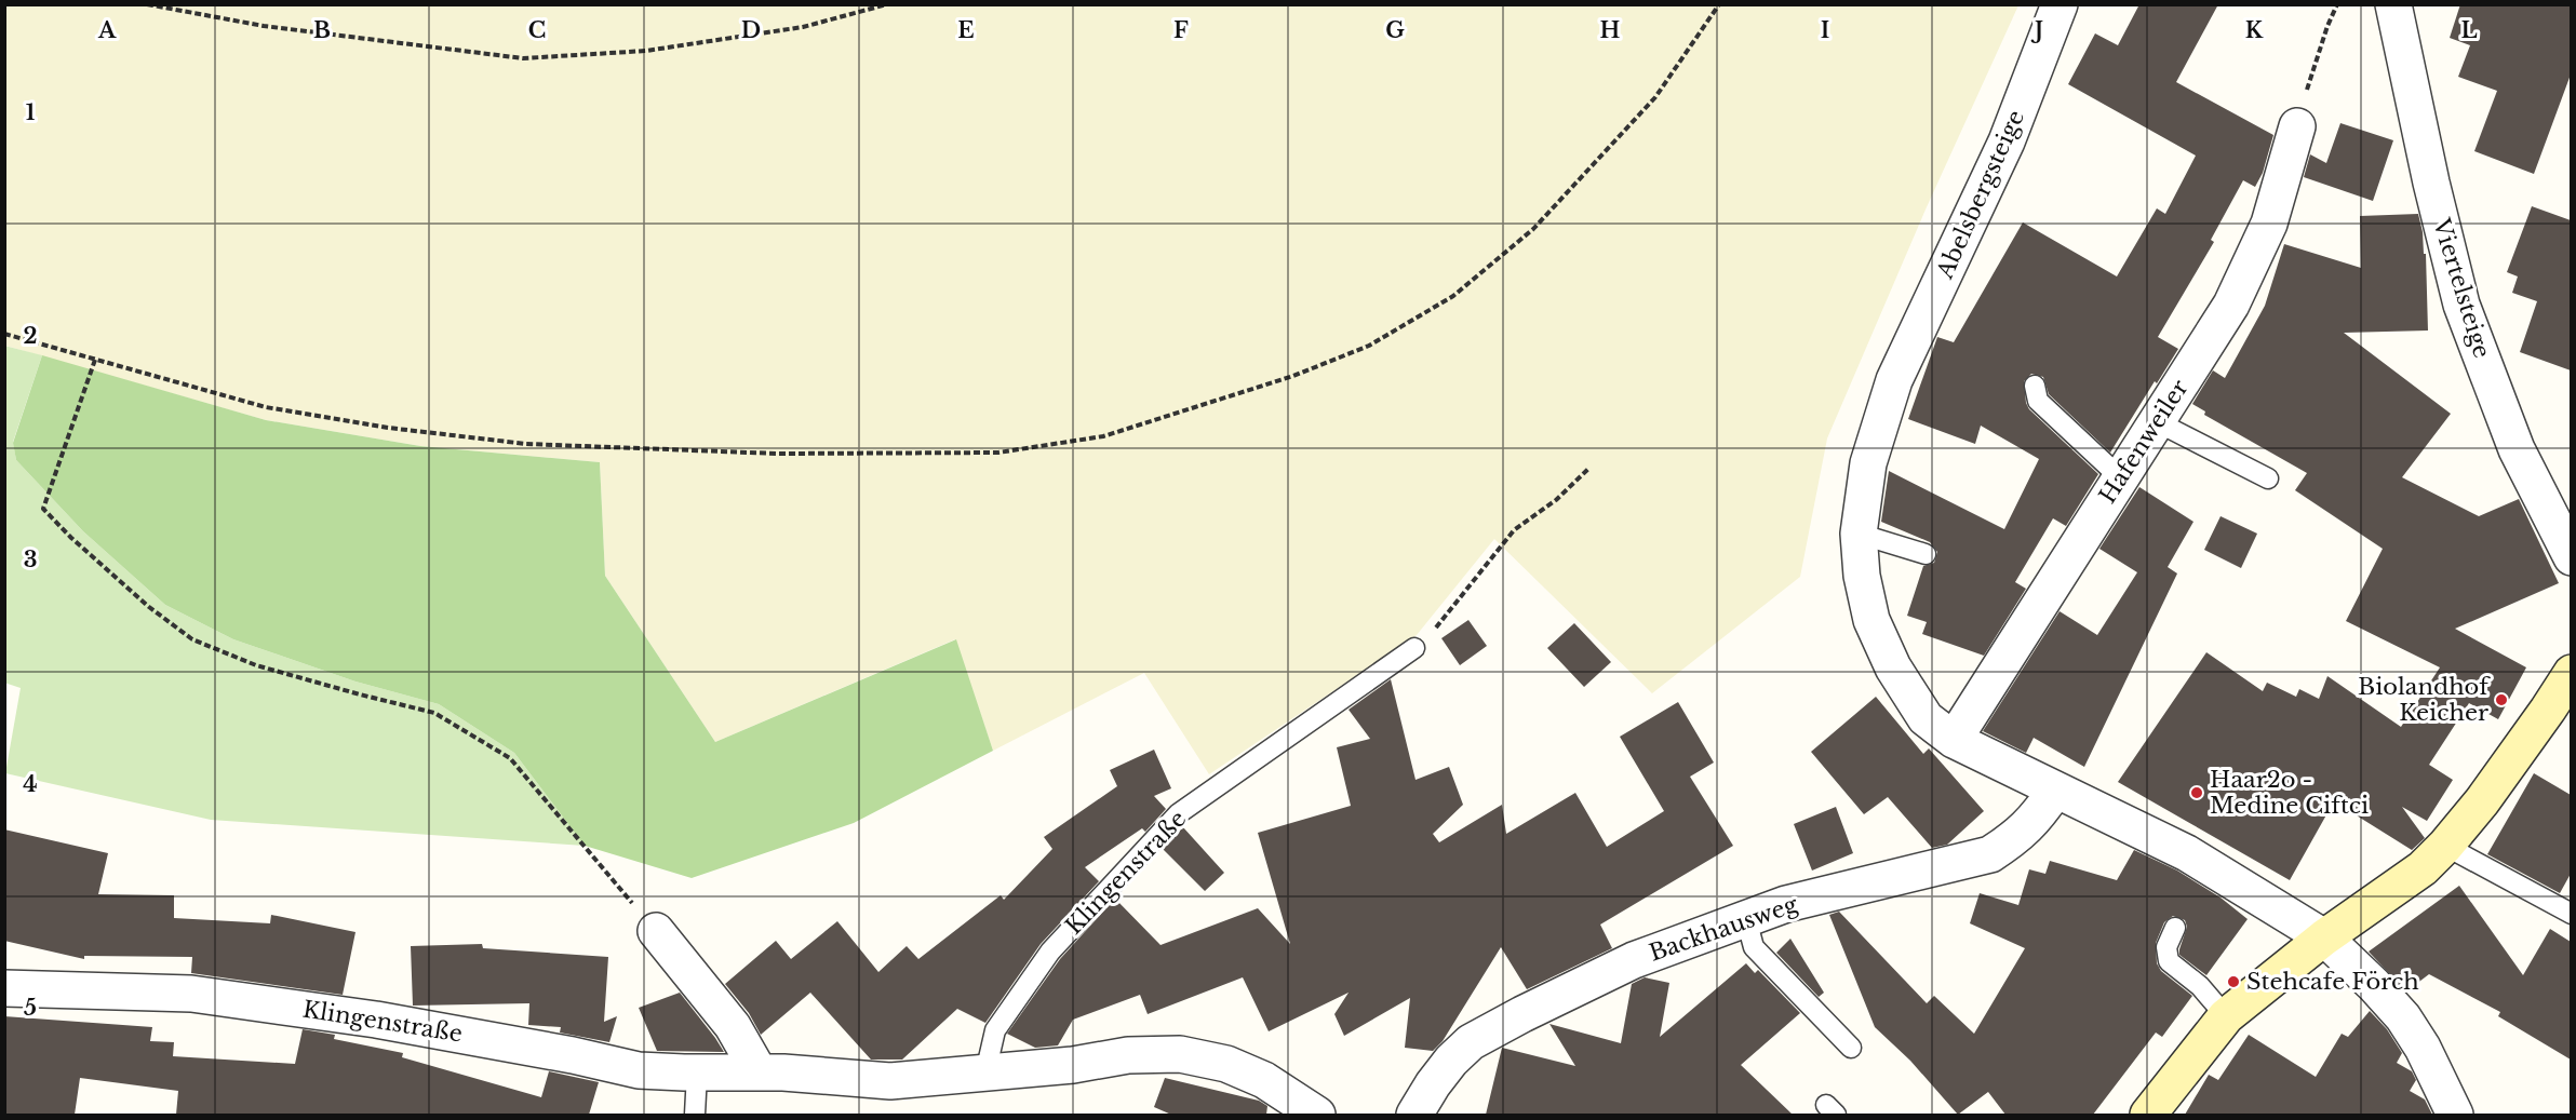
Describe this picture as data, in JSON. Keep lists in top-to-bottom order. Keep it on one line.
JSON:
{"streets":{"street":["Abelsbergsteige","Viertelsteige","Hafenweiler","Klingenstraße","Backhausweg"]},"places":["Biolandhof Keicher","Haar2o - Medine Ciftci","Stehcafe Förch"],"grid":{"columns":["A","B","C","D","E","F","G","H","I","J","K","L"],"rows":["1","2","3","4","5"]}}
